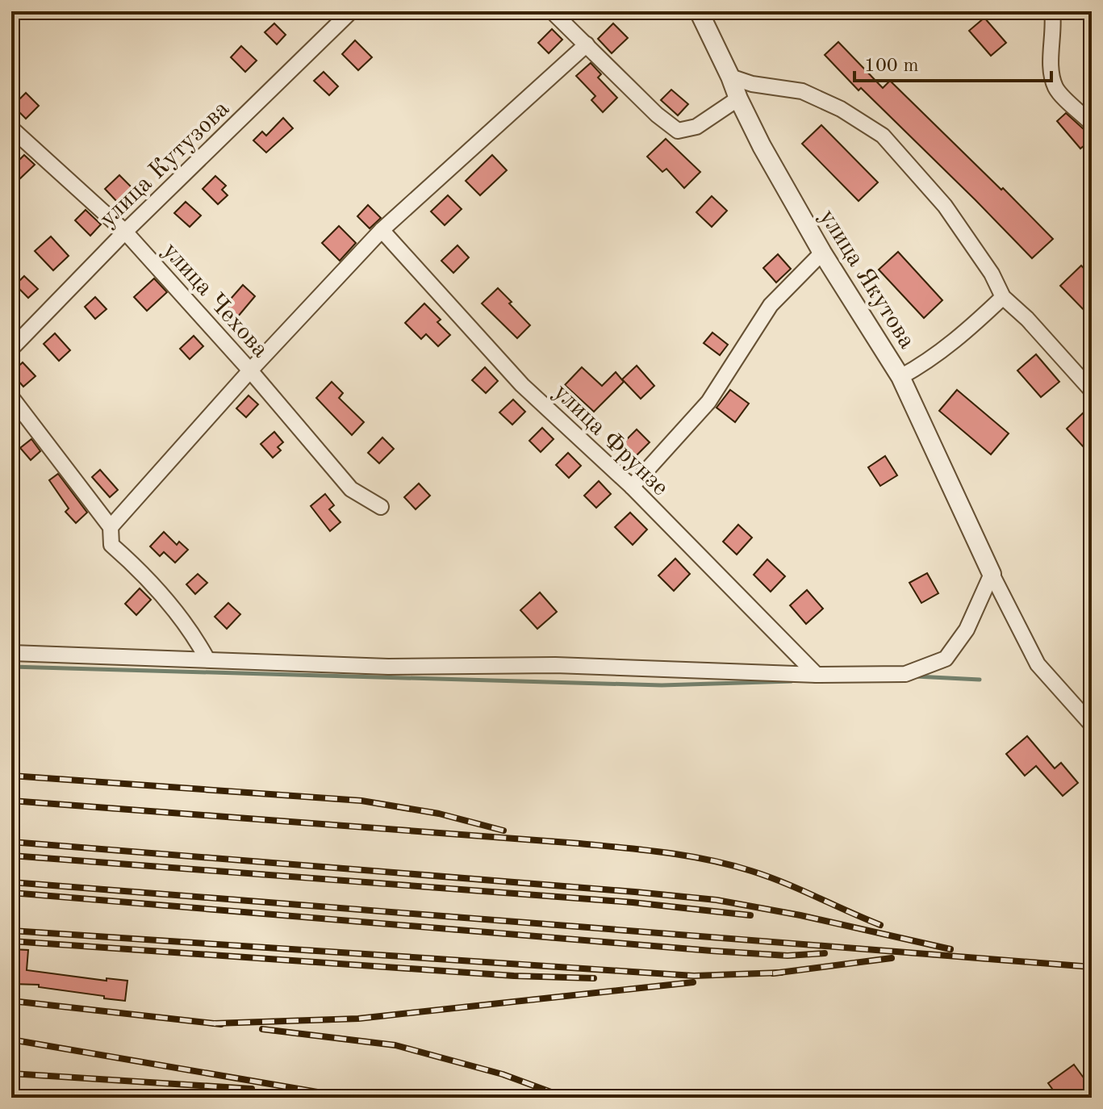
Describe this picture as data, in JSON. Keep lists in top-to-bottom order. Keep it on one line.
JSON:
{"streets":{"street":["улица Кутузова","улица Якутова","улица Чехова","улица Фрунзе"]},"crossings":[["улица Кутузова","улица Чехова"]],"scale_bar":"100 m"}
